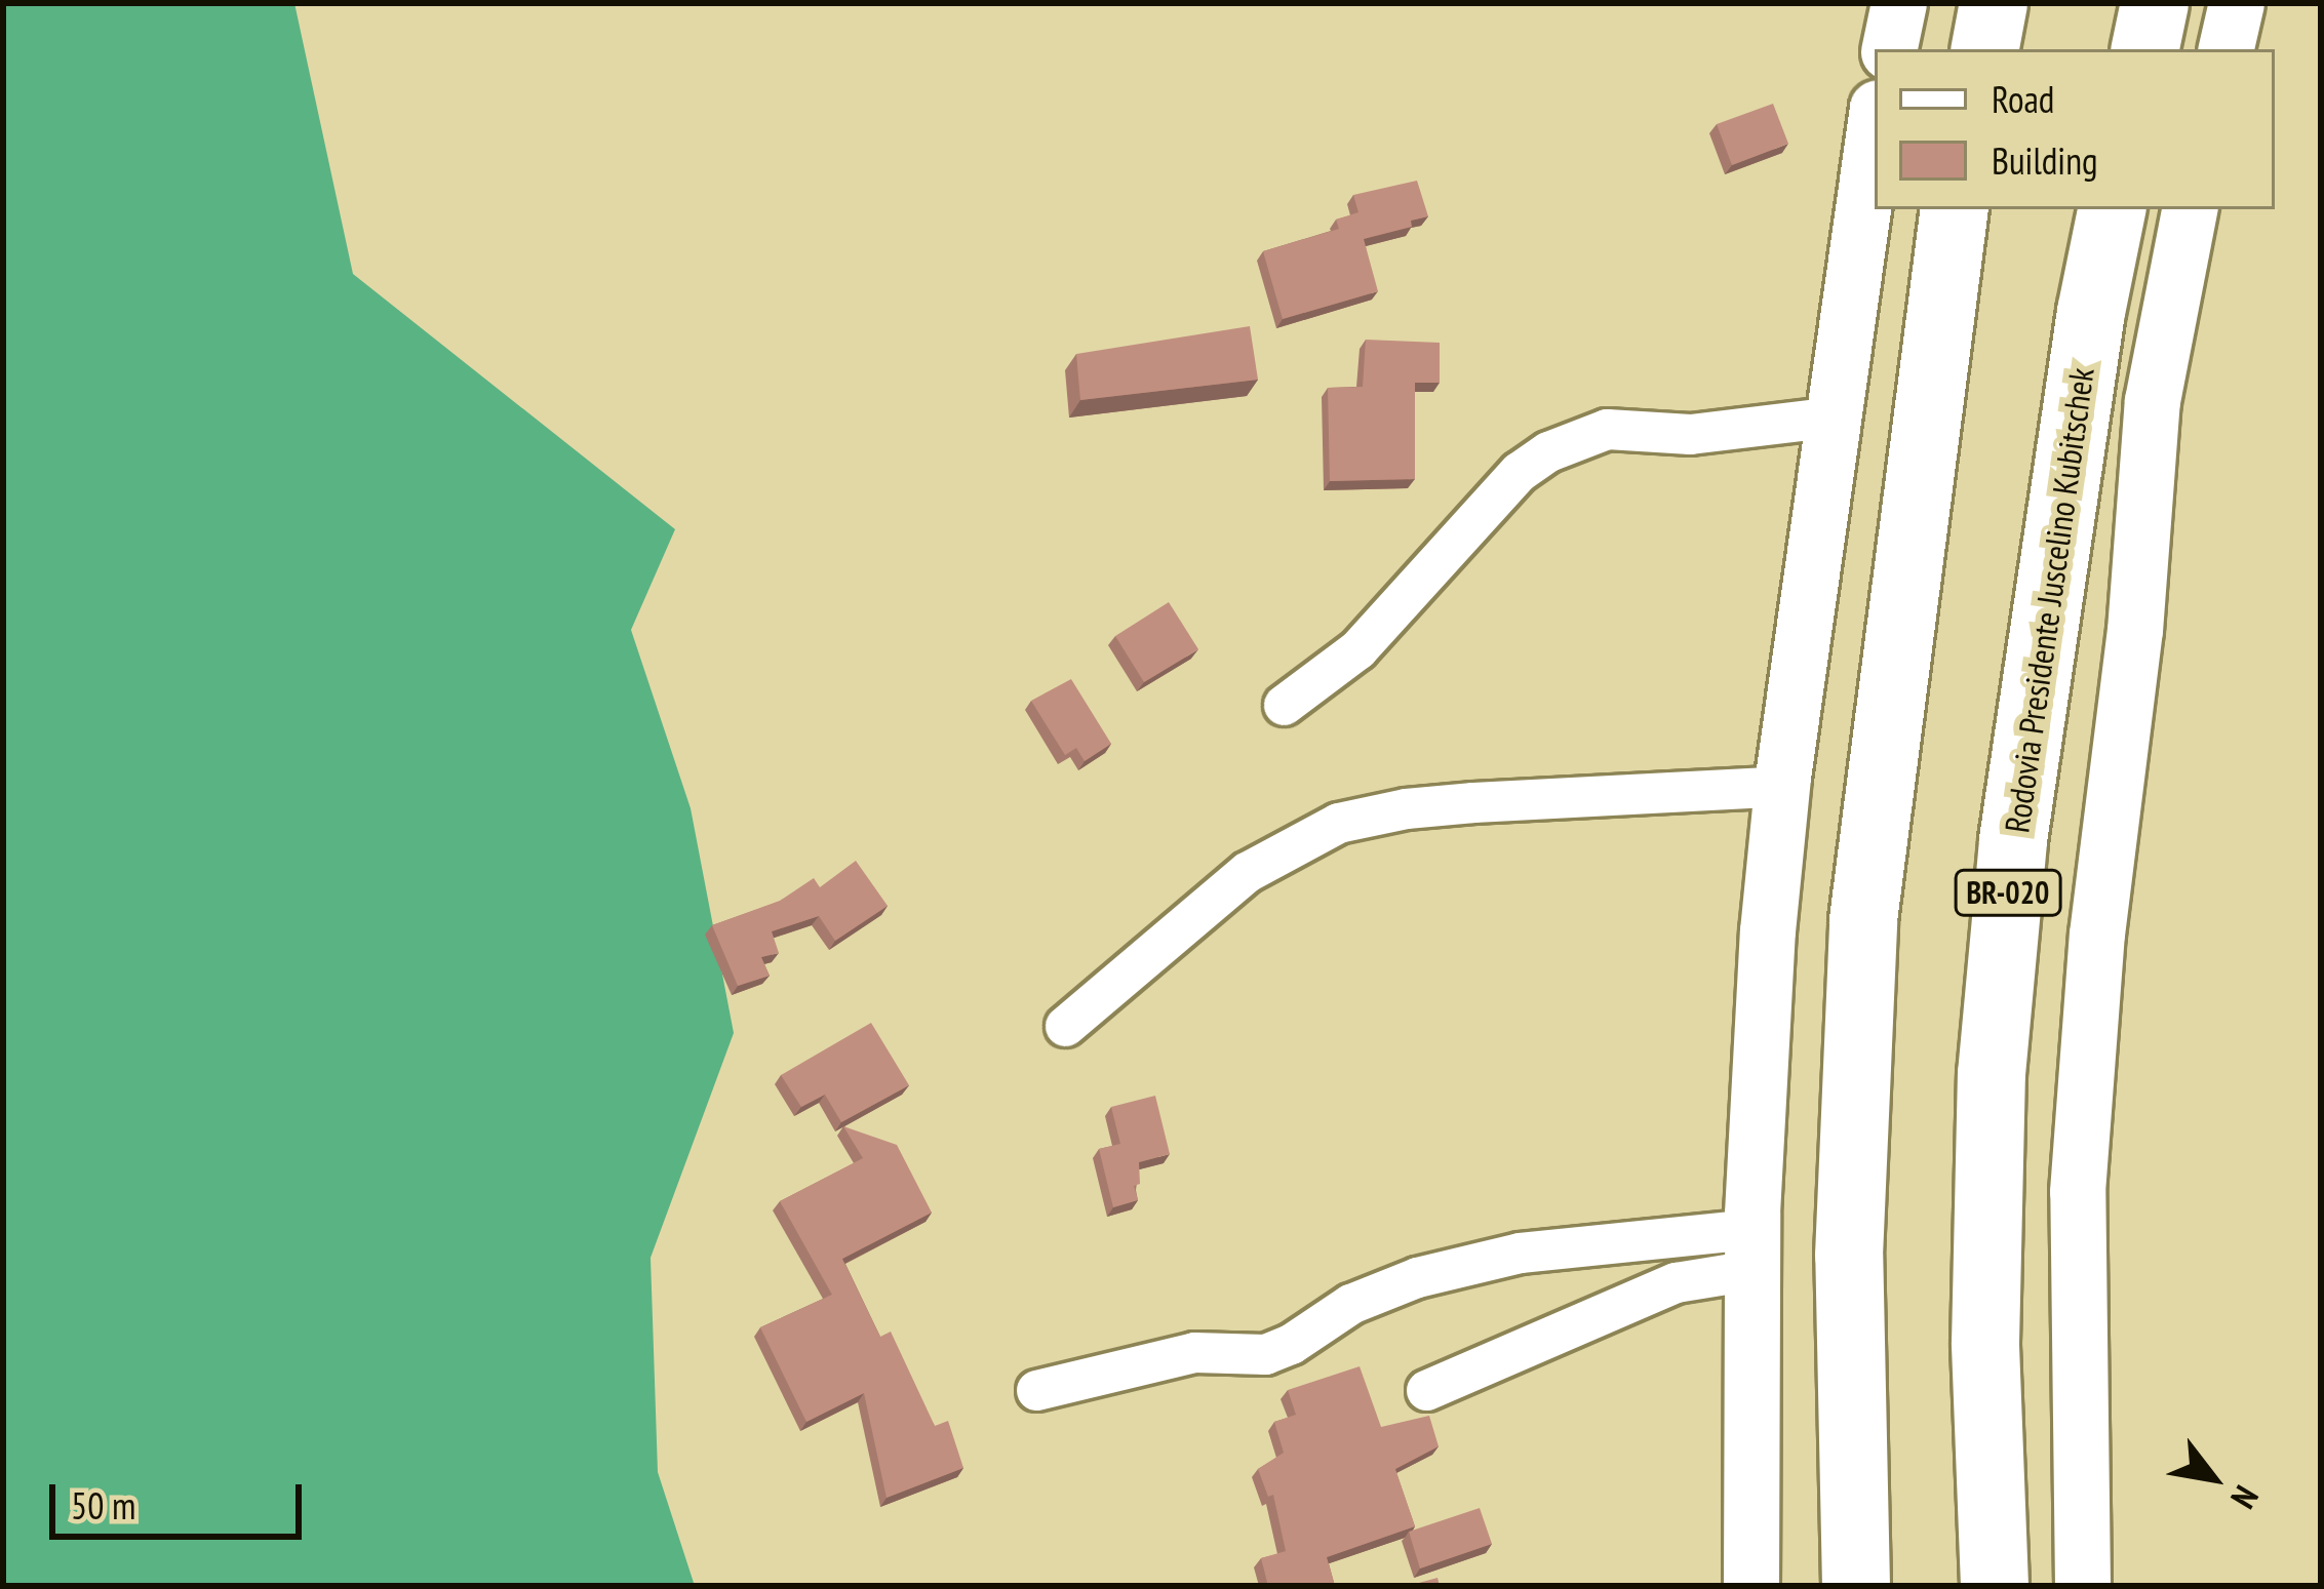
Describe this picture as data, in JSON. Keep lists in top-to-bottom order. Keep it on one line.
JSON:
{"streets":{"highway":["Rodovia Presidente Juscelino Kubitschek","BR-020"]},"legend":["Road","Building"],"scale_bar":"50 m","north":"bottom right"}
